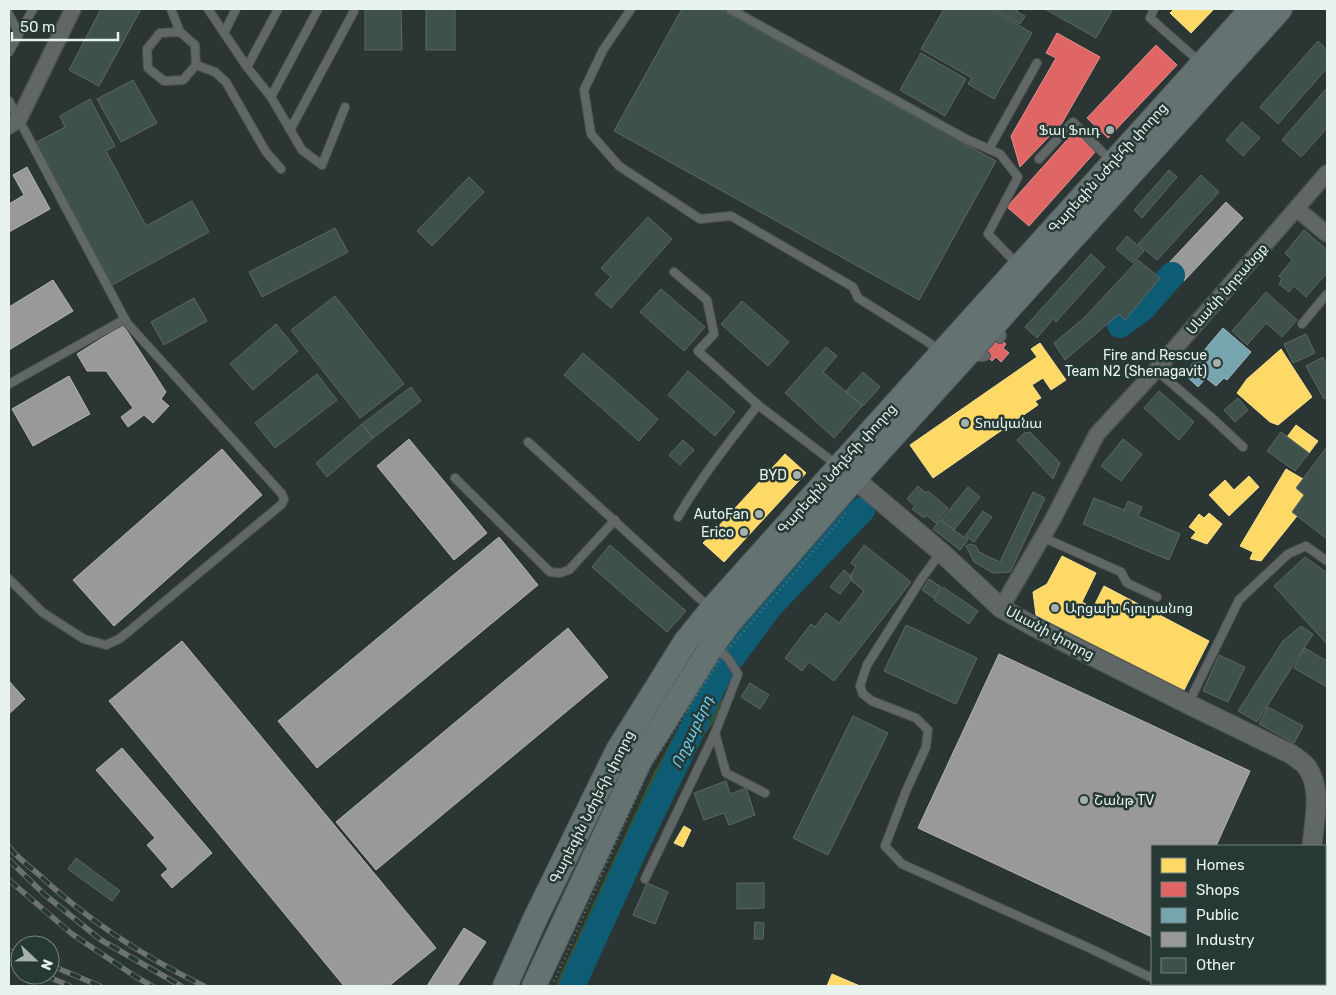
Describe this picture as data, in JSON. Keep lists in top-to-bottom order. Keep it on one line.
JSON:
{"streets":{"main road":["Գարեգին Նժդեհի փողոց"],"street":["Սևանի նրբանցք","Սևանի փողոց"]},"crossings":[["Գարեգին Նժդեհի փողոց","Սևանի փողոց"],["Սևանի նրբանցք","Սևանի փողոց"]],"water":["Ողջաբերդ"],"places":["Ֆալ Ֆուդ","Fire and Rescue Team N2 (Shenagavit)","Տոսկանա","BYD","AutoFan","Erico","Արցախ հյուրանոց","Շանթ TV"],"legend":["Homes","Shops","Public","Industry","Other"],"scale_bar":"50 m","north":"right"}
